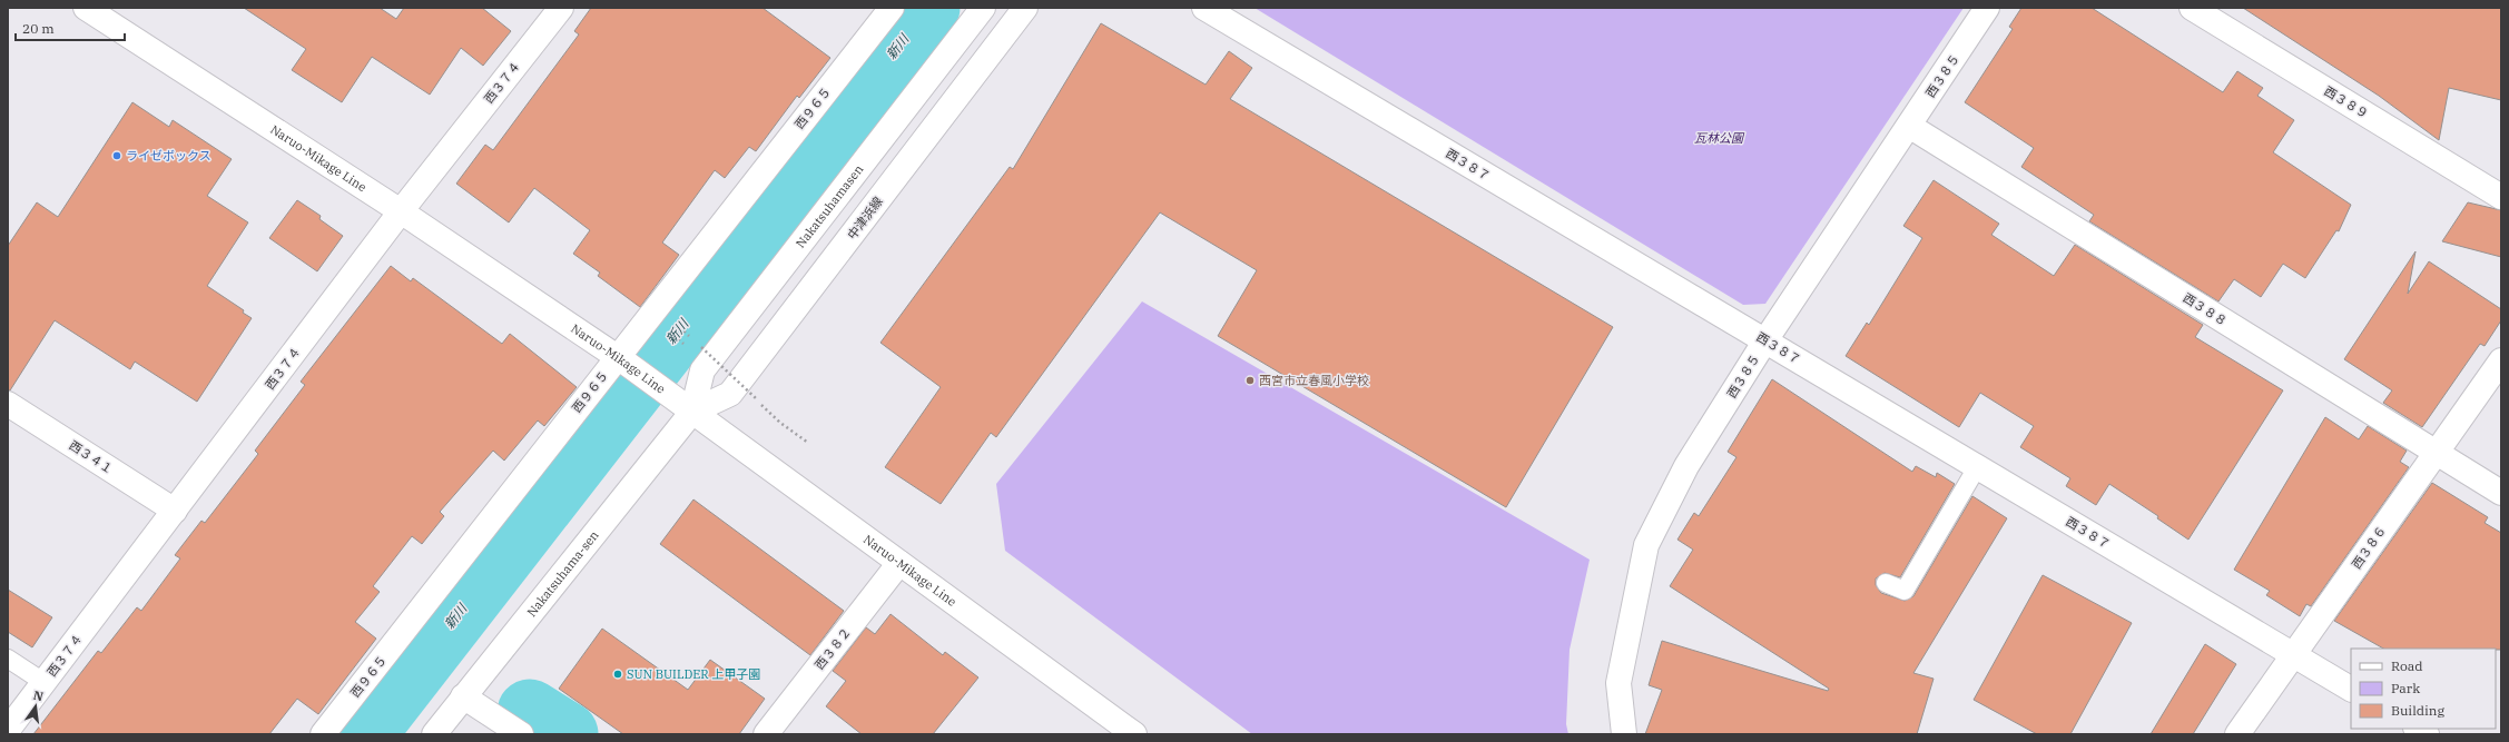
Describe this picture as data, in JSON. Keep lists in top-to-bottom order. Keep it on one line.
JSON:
{"streets":{"street":["西３８５","西３７４","西３８９","西９６５","Naruo-Mikage Line","西３８７","Nakatsuhamasen","中津浜線","西３８８","西３４１","西３８６","Nakatsuhama-sen","西３８２"]},"crossings":[["西３８５","西３８７"],["西３８５","西３８８"],["西３７４","Naruo-Mikage Line"],["西３７４","西３４１"],["西９６５","Naruo-Mikage Line"],["Naruo-Mikage Line","Nakatsuhamasen"],["Naruo-Mikage Line","中津浜線"],["Naruo-Mikage Line","Nakatsuhama-sen"],["Naruo-Mikage Line","西３８２"],["西３８７","西３８６"],["Nakatsuhamasen","中津浜線"],["Nakatsuhamasen","Nakatsuhama-sen"],["中津浜線","Nakatsuhama-sen"],["西３８８","西３８６"]],"water":["新川"],"parks":["瓦林公園"],"places":["ライゼボックス","西宮市立春風小学校","SUN BUILDER 上甲子園"],"legend":["Road","Park","Building"],"scale_bar":"20 m","north":"top"}
